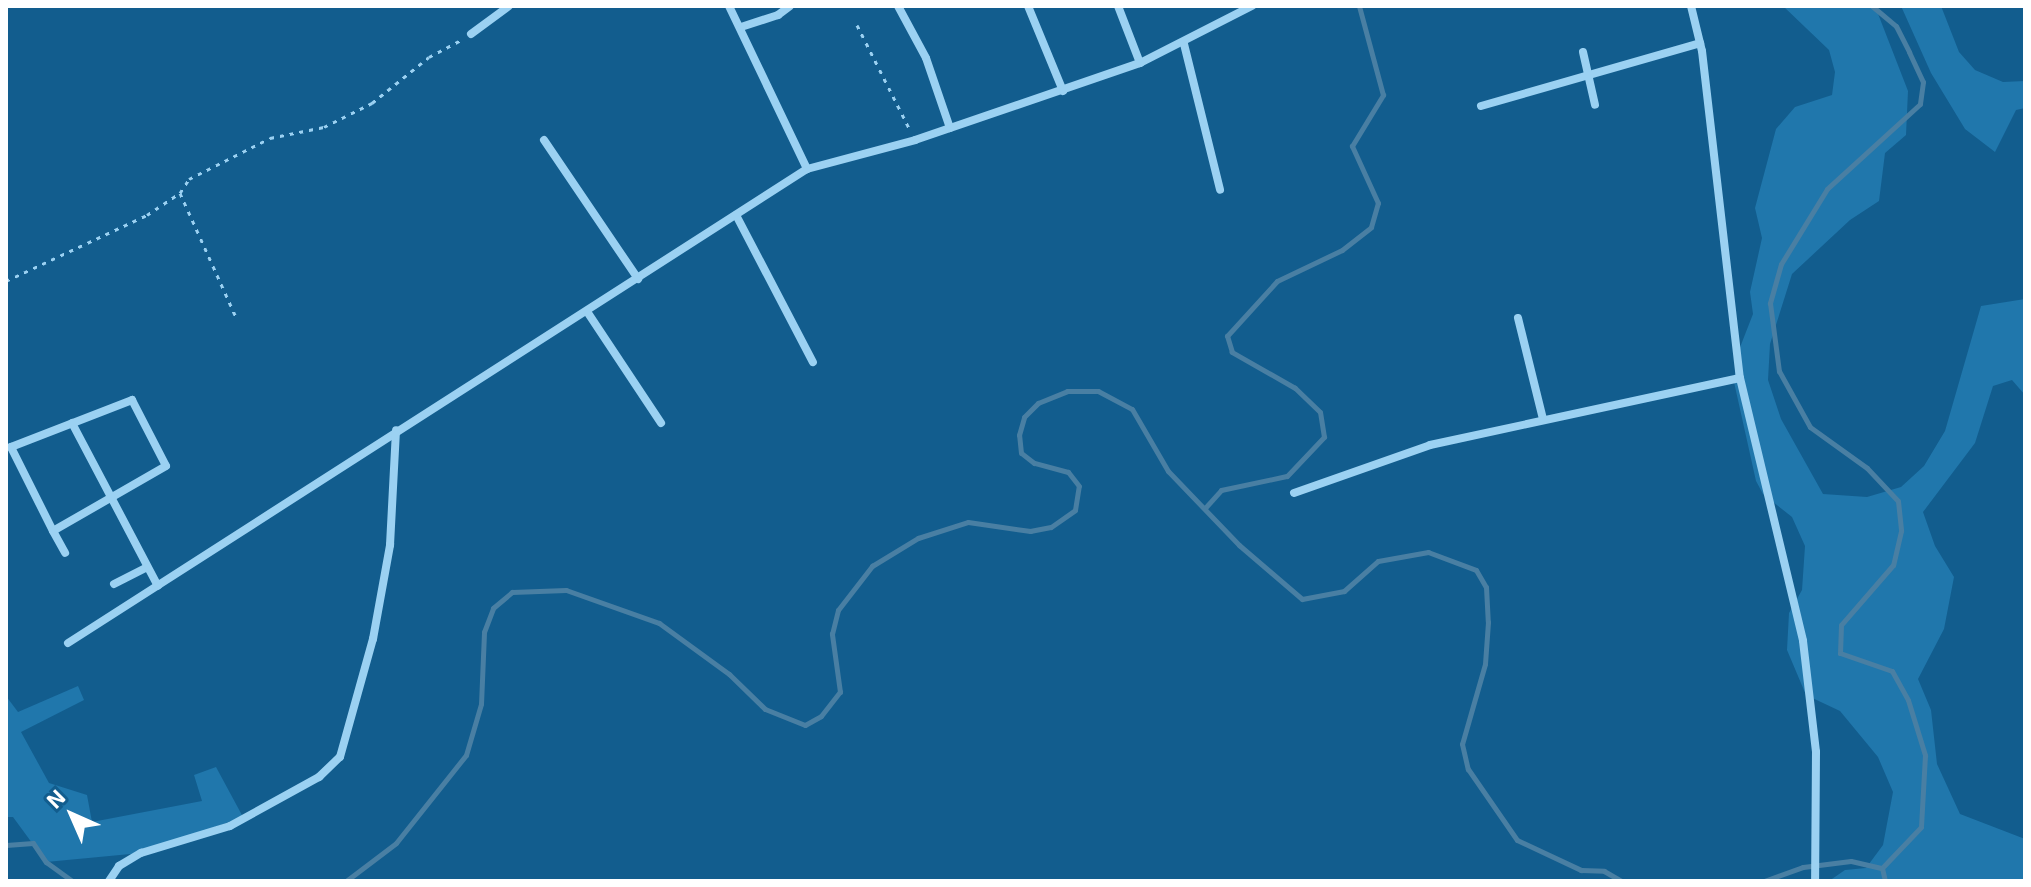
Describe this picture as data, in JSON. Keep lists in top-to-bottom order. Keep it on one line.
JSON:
{"north":"top left"}
